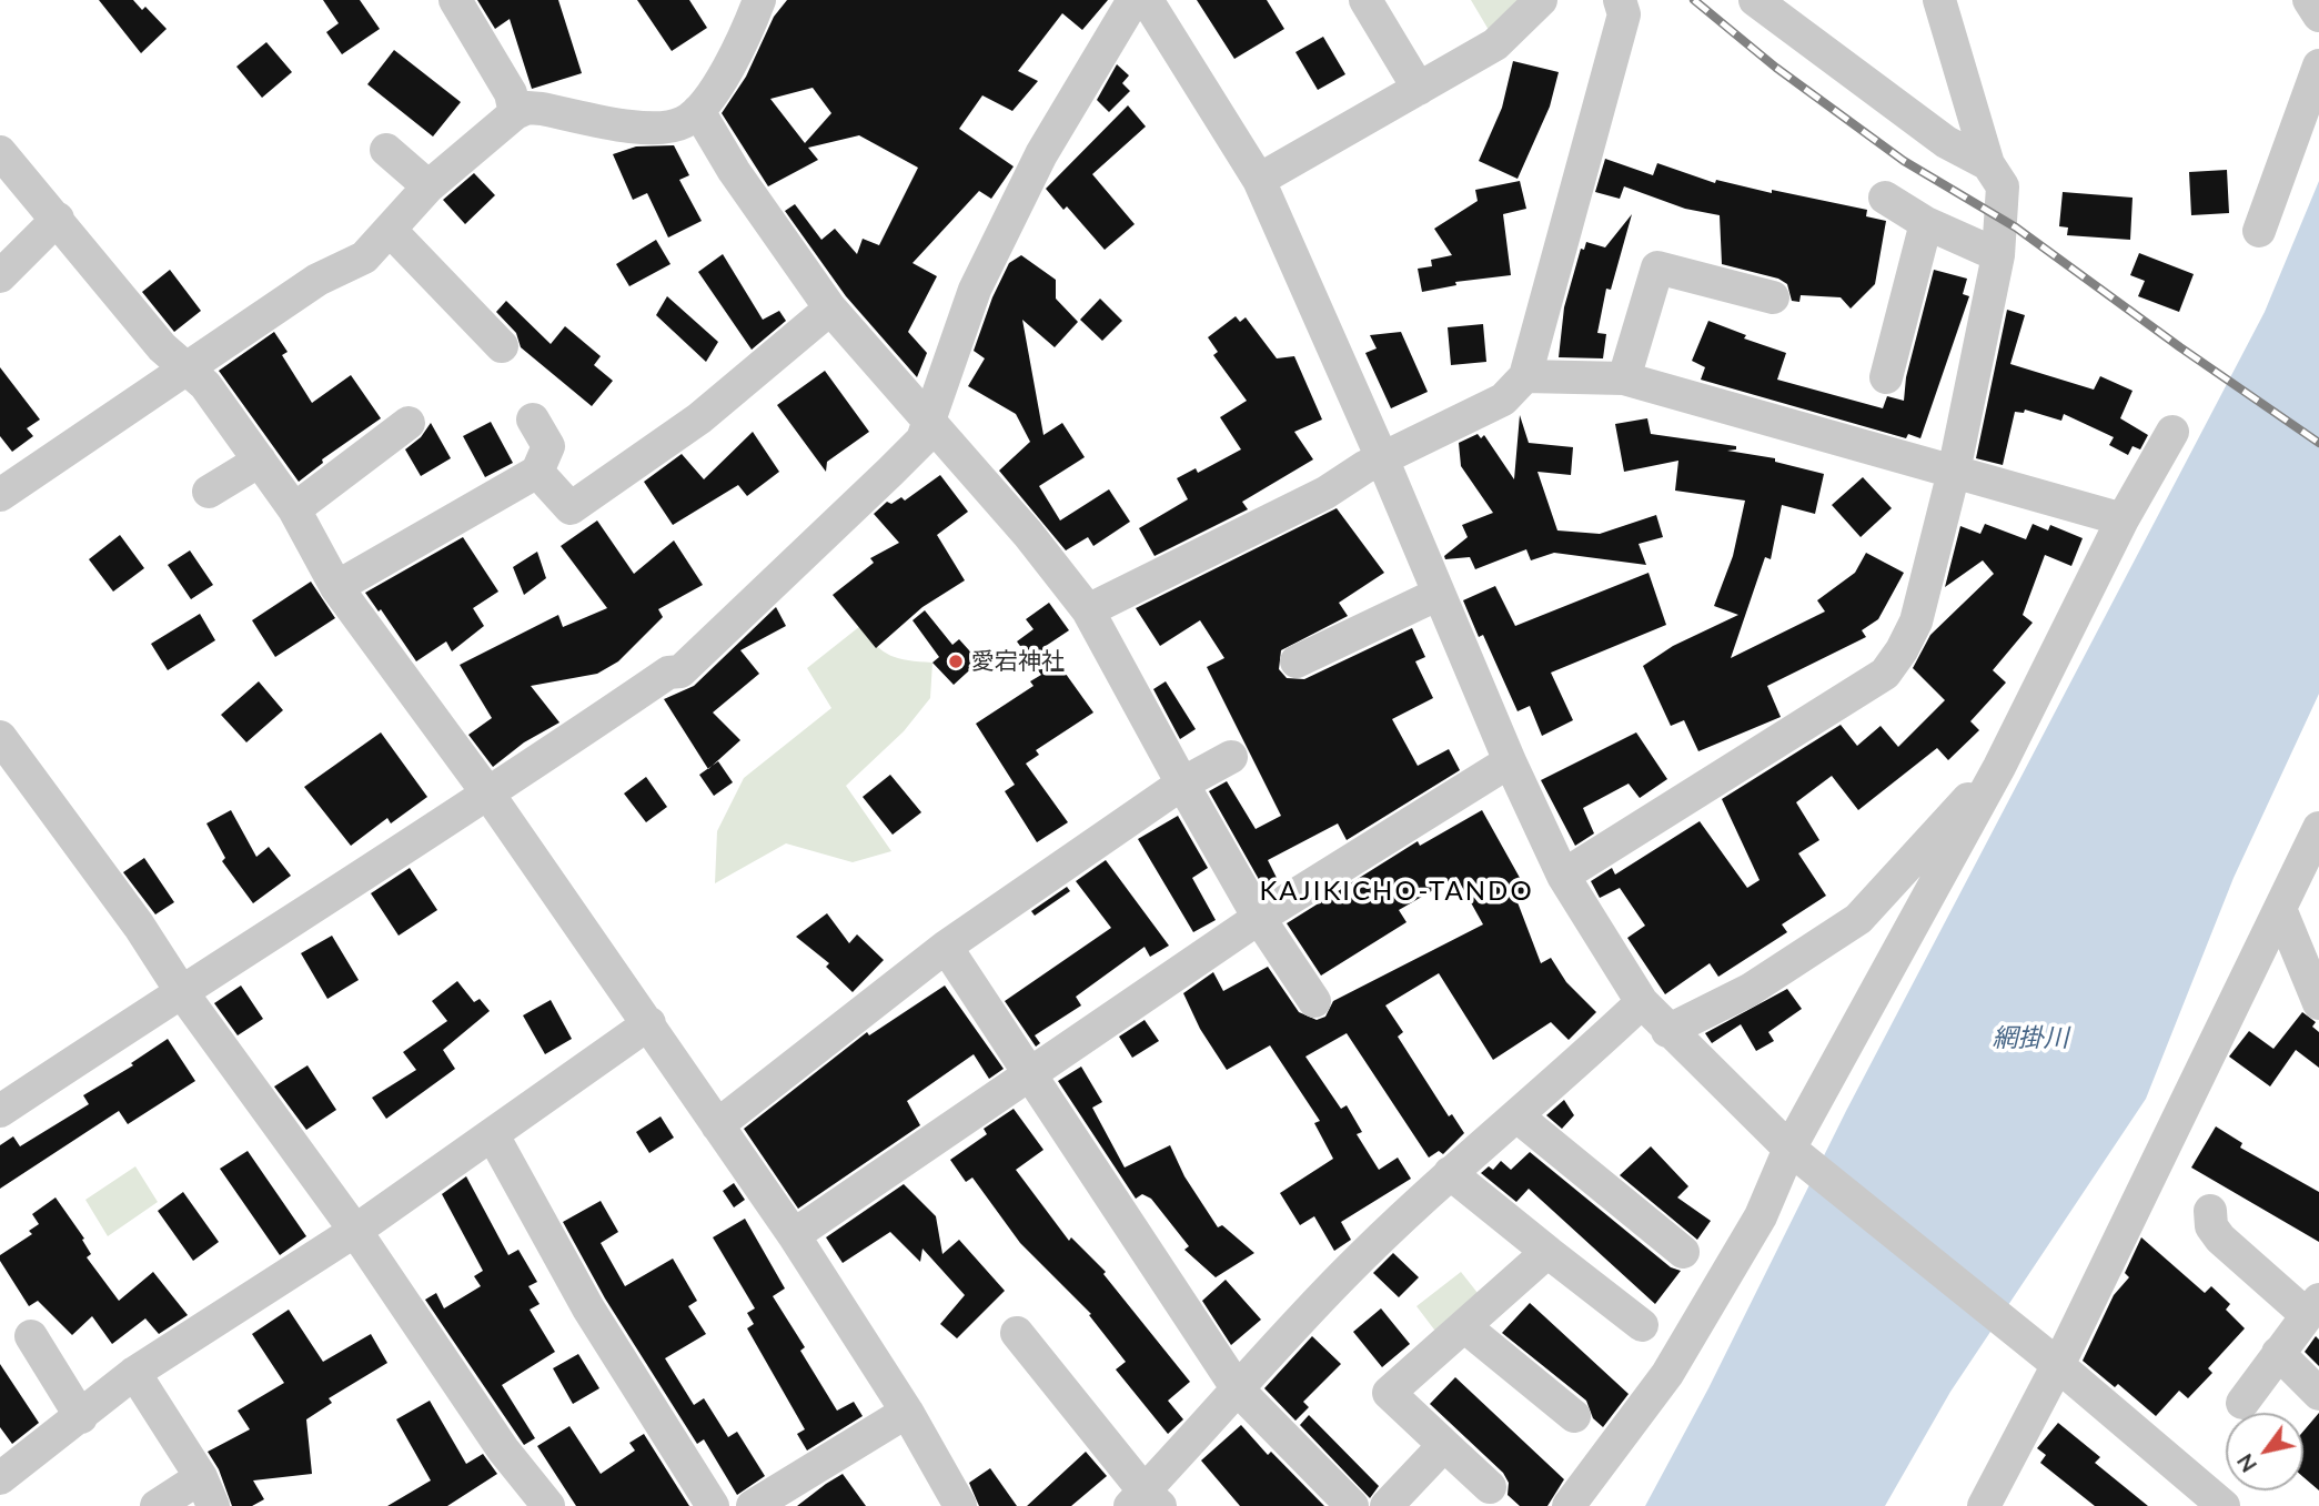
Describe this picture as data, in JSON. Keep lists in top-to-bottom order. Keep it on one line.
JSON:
{"districts":["KAJIKICHO-TANDO"],"water":["網掛川"],"places":["愛宕神社"],"north":"bottom left"}
